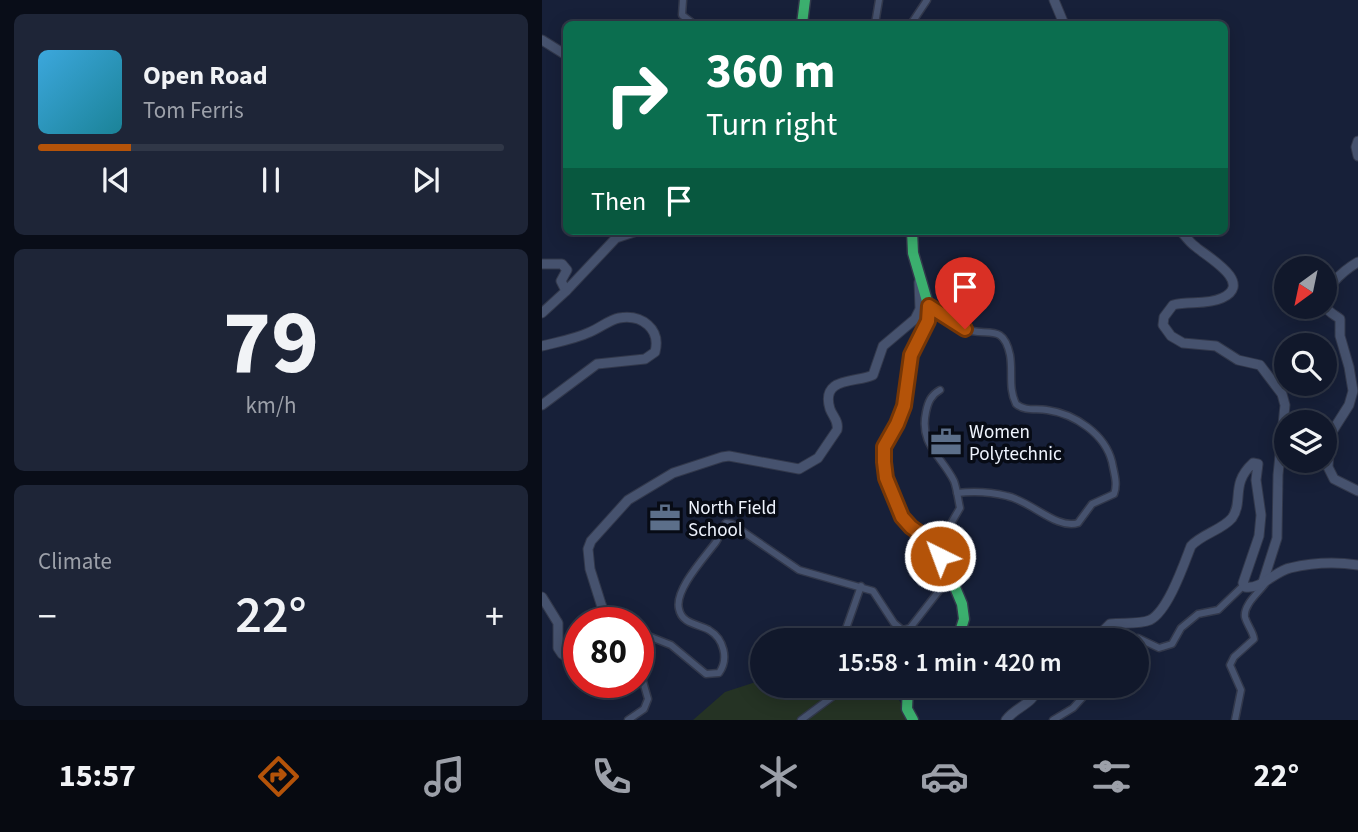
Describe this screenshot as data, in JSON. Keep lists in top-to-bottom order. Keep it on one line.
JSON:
{"places":{"office":["Women Polytechnic","North Field School"]},"north":"bottom left","page":{"turn":["360 m","Turn right"],"song":["Open Road","Tom Ferris"],"then":"Then","tile":[["79","km/h"],"Climate"],"heat":["−","22°","+"],"limit":"80","trip":"15:58 · 1 min · 420 m","tabs":["15:57","22°"]}}
